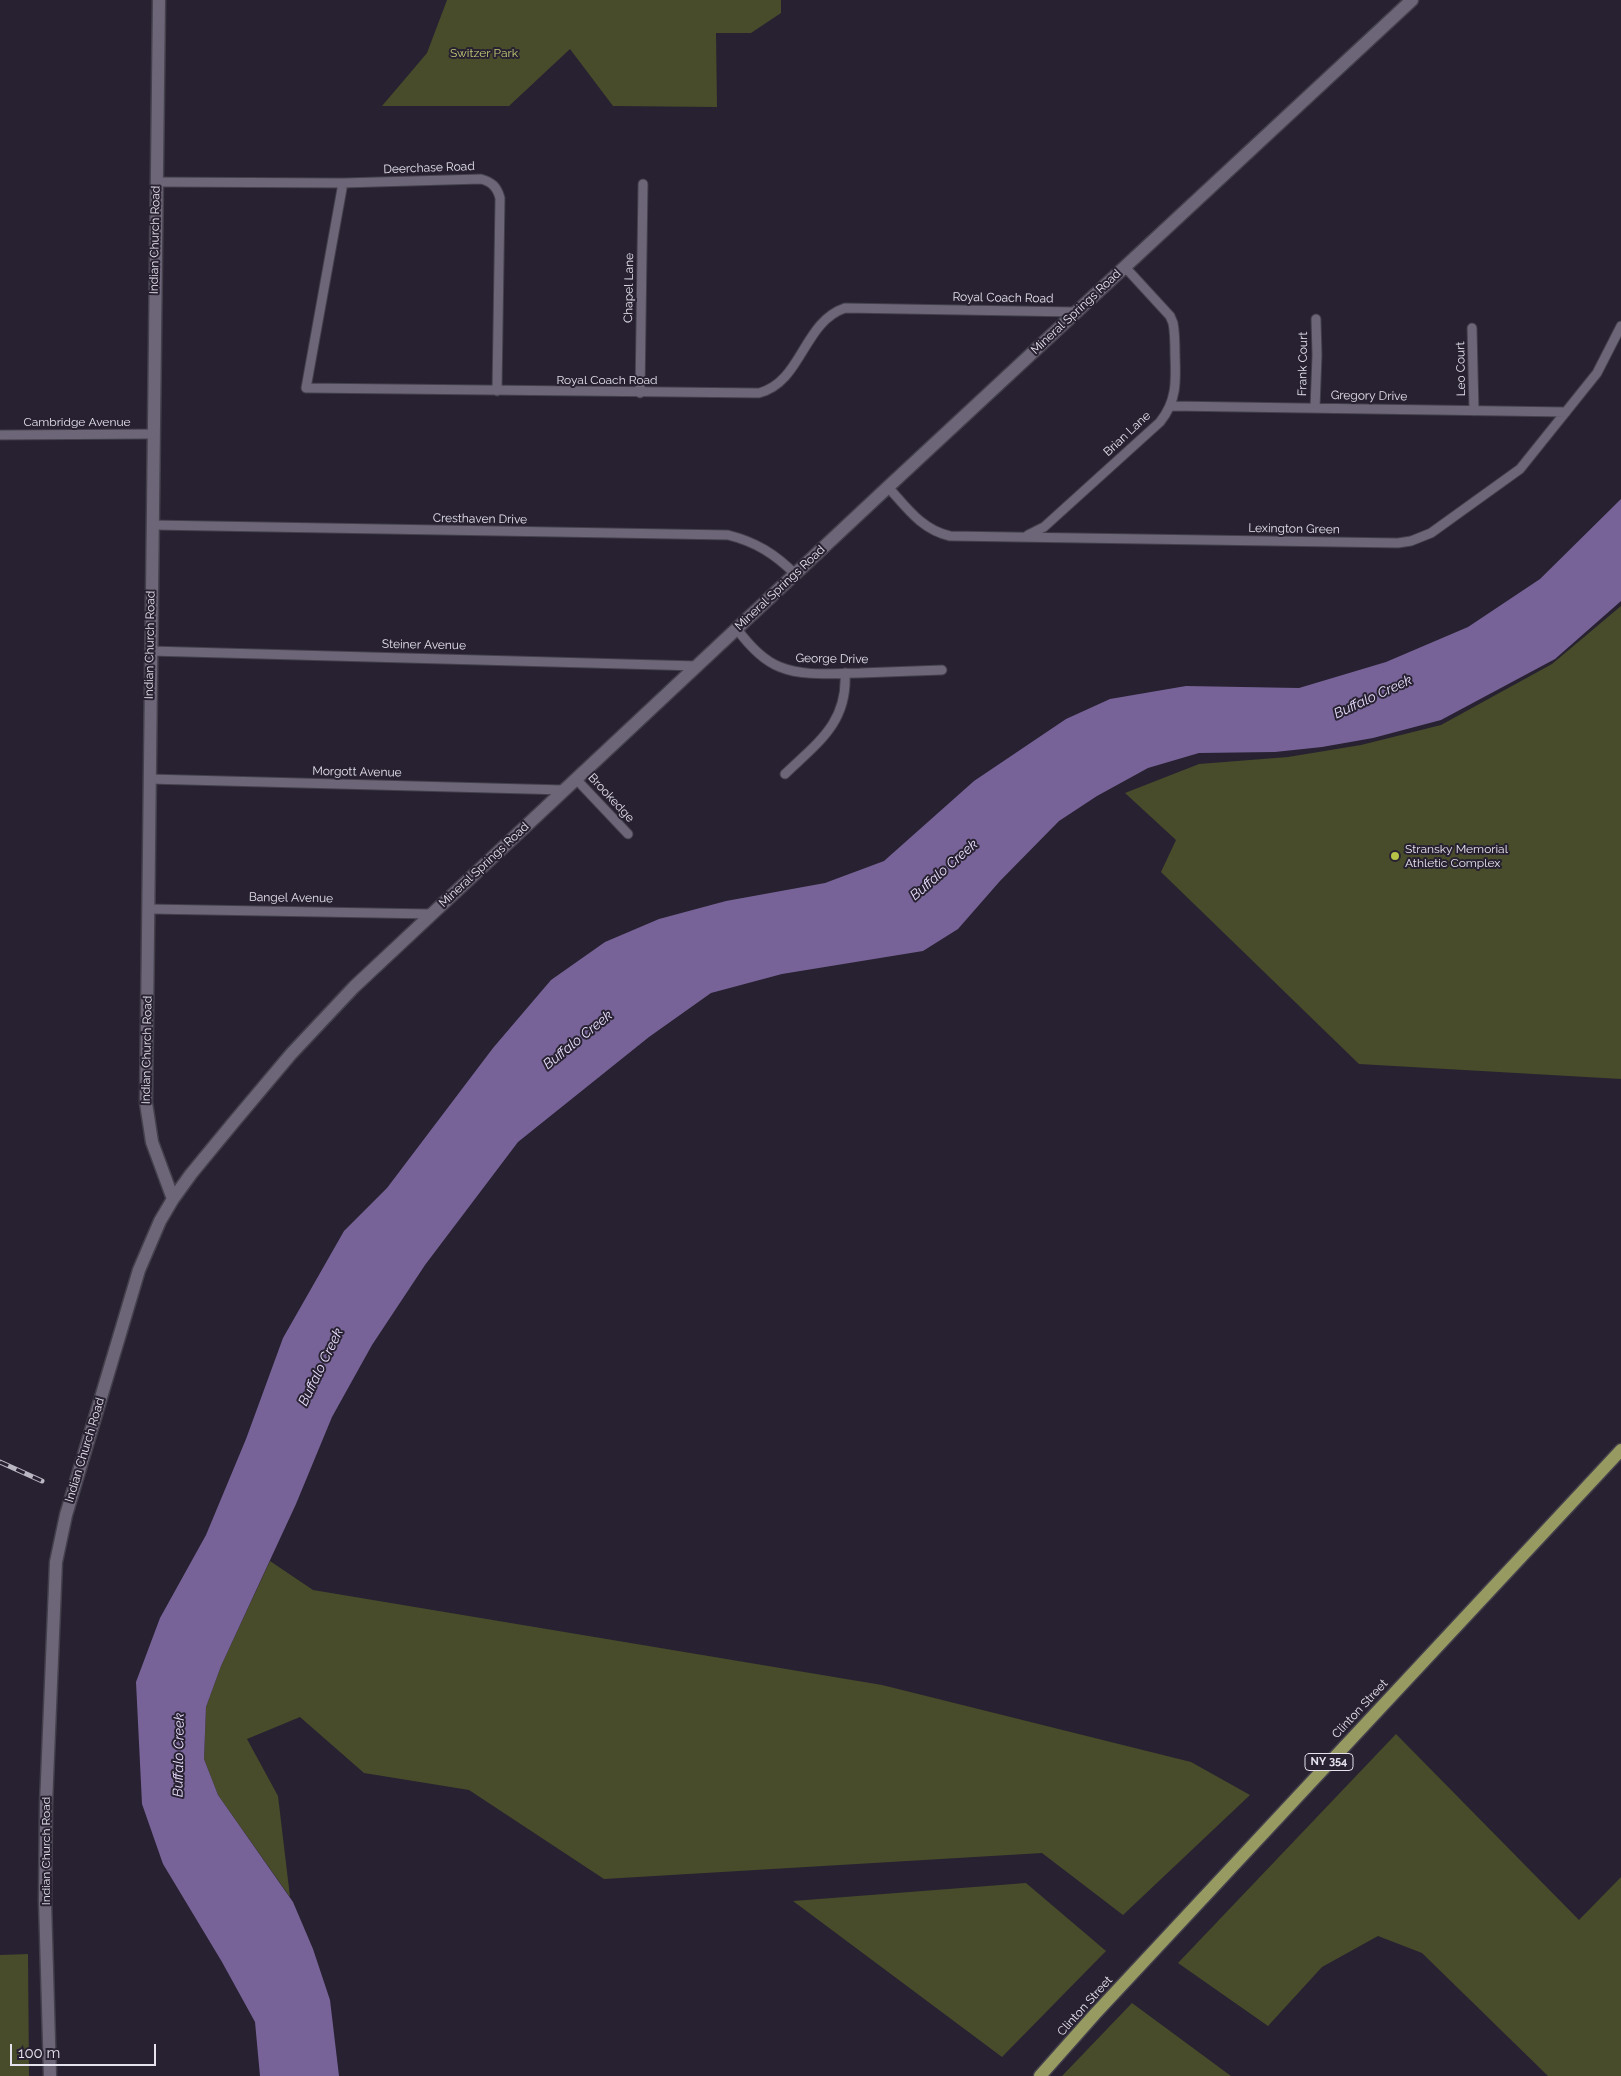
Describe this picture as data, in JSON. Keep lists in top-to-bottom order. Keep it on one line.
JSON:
{"streets":{"main road":["Clinton Street","NY 354"],"street":["Deerchase Road","Indian Church Road","Chapel Lane","Royal Coach Road","Mineral Springs Road","Frank Court","Leo Court","Gregory Drive","Cambridge Avenue","Brian Lane","Cresthaven Drive","Lexington Green","Steiner Avenue","George Drive","Morgott Avenue","Brookedge","Bangel Avenue"]},"crossings":[["Deerchase Road","Indian Church Road"],["Deerchase Road","Royal Coach Road"],["Indian Church Road","Mineral Springs Road"],["Indian Church Road","Cambridge Avenue"],["Indian Church Road","Cresthaven Drive"],["Indian Church Road","Steiner Avenue"],["Indian Church Road","Morgott Avenue"],["Indian Church Road","Bangel Avenue"],["Chapel Lane","Royal Coach Road"],["Royal Coach Road","Mineral Springs Road"],["Mineral Springs Road","Brian Lane"],["Mineral Springs Road","Cresthaven Drive"],["Mineral Springs Road","Lexington Green"],["Mineral Springs Road","Steiner Avenue"],["Mineral Springs Road","George Drive"],["Mineral Springs Road","Morgott Avenue"],["Mineral Springs Road","Brookedge"],["Mineral Springs Road","Bangel Avenue"],["Frank Court","Gregory Drive"],["Leo Court","Gregory Drive"],["Gregory Drive","Brian Lane"],["Gregory Drive","Lexington Green"],["Brian Lane","Lexington Green"]],"water":["Buffalo Creek"],"parks":["Switzer Park"],"places":["Stransky Memorial Athletic Complex"],"scale_bar":"100 m"}
